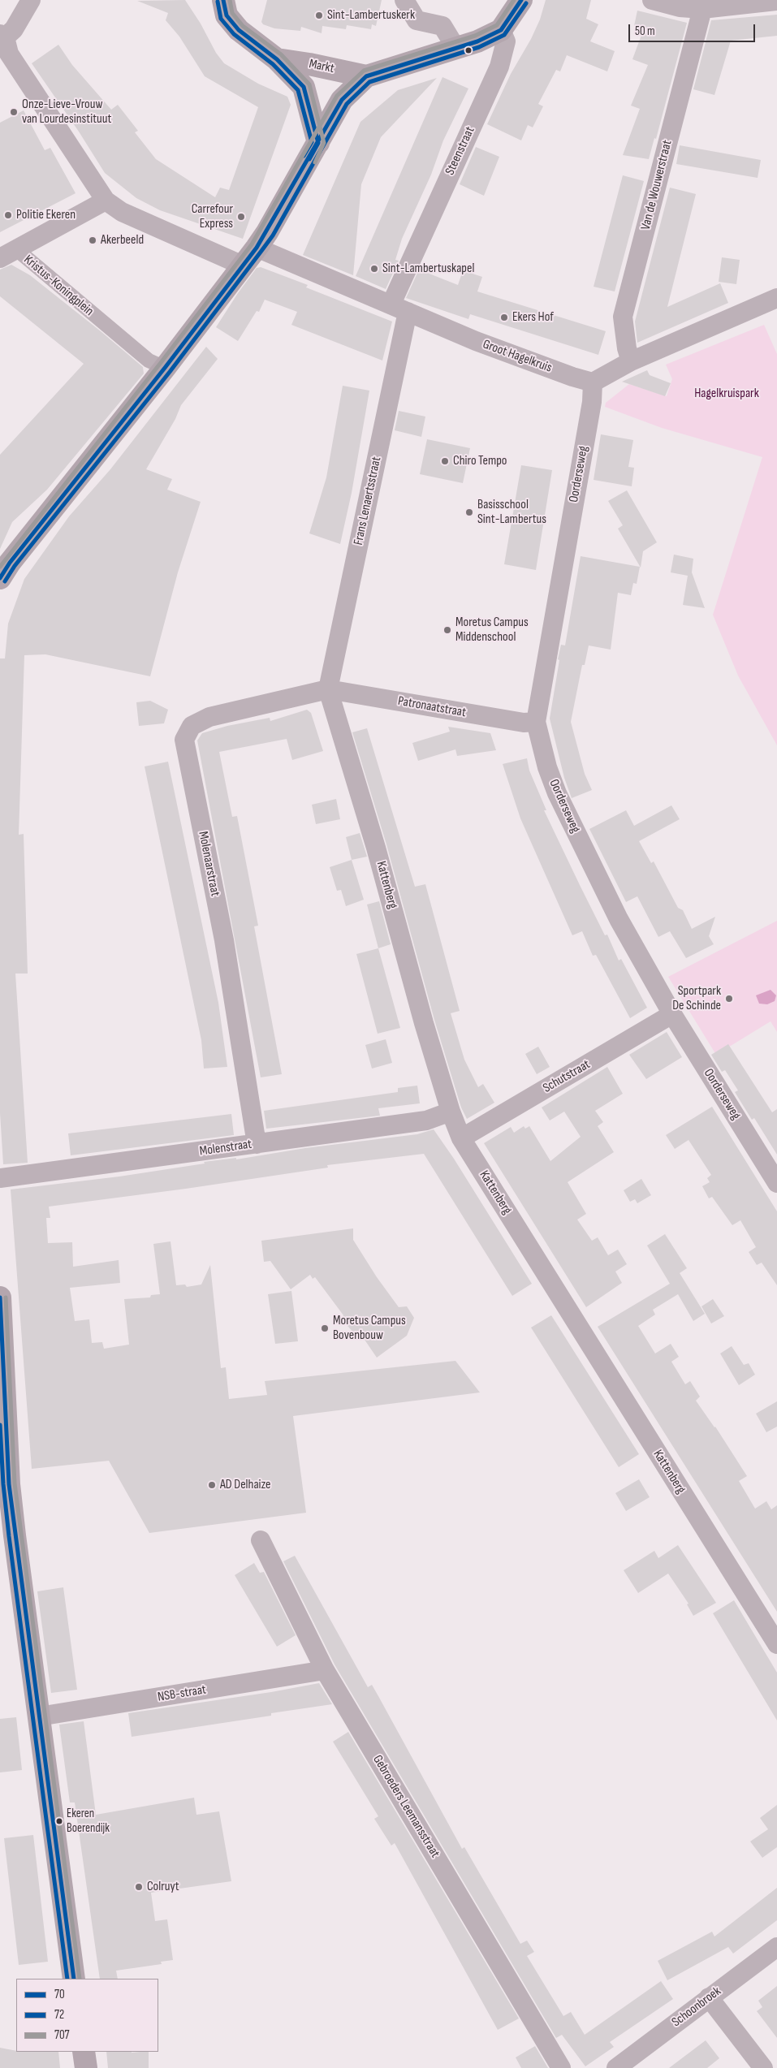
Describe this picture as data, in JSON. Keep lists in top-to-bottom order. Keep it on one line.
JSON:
{"streets":{"main road":["Markt"],"street":["Steenstraat","Van de Wouwerstraat","Kristus-Koningplein","Groot Hagelkruis","Oorderseweg","Frans Lenaertsstraat","Patronaatstraat","Molenaarstraat","Kattenberg","Schutstraat","Molenstraat","NSB-straat","Gebroeders Leemansstraat","Schoonbroek"]},"crossings":[["Markt","Steenstraat"],["Markt","Kristus-Koningplein"],["Markt","Groot Hagelkruis"],["Steenstraat","Groot Hagelkruis"],["Steenstraat","Frans Lenaertsstraat"],["Groot Hagelkruis","Oorderseweg"],["Groot Hagelkruis","Frans Lenaertsstraat"],["Oorderseweg","Patronaatstraat"],["Oorderseweg","Schutstraat"],["Frans Lenaertsstraat","Patronaatstraat"],["Frans Lenaertsstraat","Molenaarstraat"],["Frans Lenaertsstraat","Kattenberg"],["Patronaatstraat","Molenaarstraat"],["Patronaatstraat","Kattenberg"],["Molenaarstraat","Kattenberg"],["Molenaarstraat","Molenstraat"],["Kattenberg","Schutstraat"],["Kattenberg","Molenstraat"],["NSB-straat","Gebroeders Leemansstraat"]],"parks":["Hagelkruispark"],"places":["Sint-Lambertuskerk","Onze-Lieve-Vrouw van Lourdesinstituut","Politie Ekeren","Carrefour Express","Akerbeeld","Sint-Lambertuskapel","Ekers Hof","Chiro Tempo","Basisschool Sint-Lambertus","Moretus Campus Middenschool","Sportpark De Schinde","Moretus Campus Bovenbouw","AD Delhaize","Ekeren Boerendijk","Colruyt"],"lines":["transit line 70","transit line 707","transit line 72"],"legend":["70","72","707"],"scale_bar":"50 m"}
